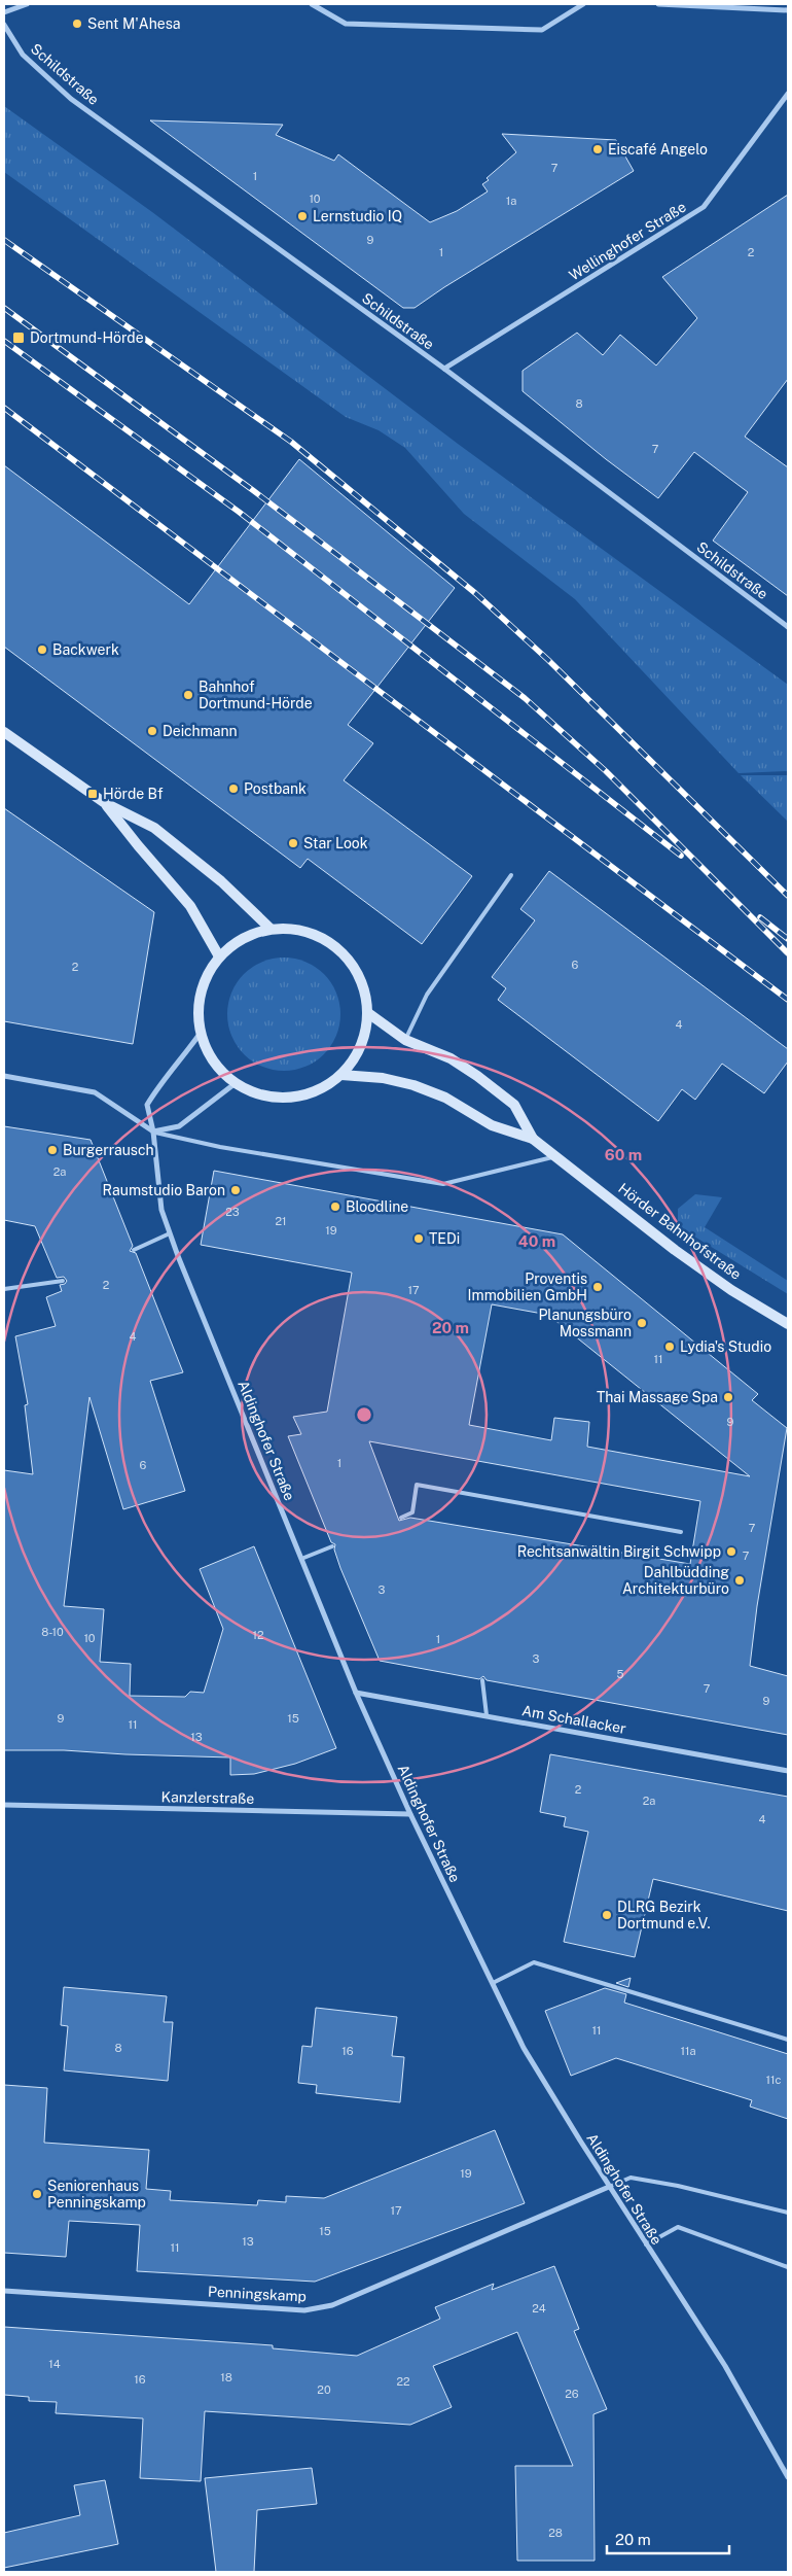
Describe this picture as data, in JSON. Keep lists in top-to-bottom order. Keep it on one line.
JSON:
{"streets":{"main road":["Hörder Bahnhofstraße"],"street":["Schildstraße","Wellinghofer Straße","Aldinghofer Straße","Am Schallacker","Kanzlerstraße","Penningskamp"]},"crossings":[["Schildstraße","Wellinghofer Straße"],["Hörder Bahnhofstraße","Aldinghofer Straße"],["Aldinghofer Straße","Am Schallacker"],["Aldinghofer Straße","Kanzlerstraße"],["Aldinghofer Straße","Penningskamp"]],"places":{"other":["Sent M'Ahesa","Eiscafé Angelo","Lernstudio IQ","Backwerk","Bahnhof Dortmund-Hörde","Deichmann","Postbank","Star Look","Burgerrausch","Raumstudio Baron","Bloodline","TEDi","Proventis Immobilien GmbH","Planungsbüro Mossmann","Lydia's Studio","Thai Massage Spa","Rechtsanwältin Birgit Schwipp","Dahlbüdding Architekturbüro","DLRG Bezirk Dortmund e.V.","Seniorenhaus Penningskamp"],"transit":["Dortmund-Hörde","Hörde Bf"]},"house_numbers":["7","1","10","1a","9","1","2","8","7","6","2","4","2a","23","21","19","2","17","4","11","9","1","6","7","7","3","8-10","12","10","1","3","5","7","9","9","15","11","13","2","2a","4","11","8","16","11a","11c","19","17","15","13","11","24","14","18","16","22","20","26","28"],"scale_bar":"20 m","rings":["60 m","40 m","20 m"]}
